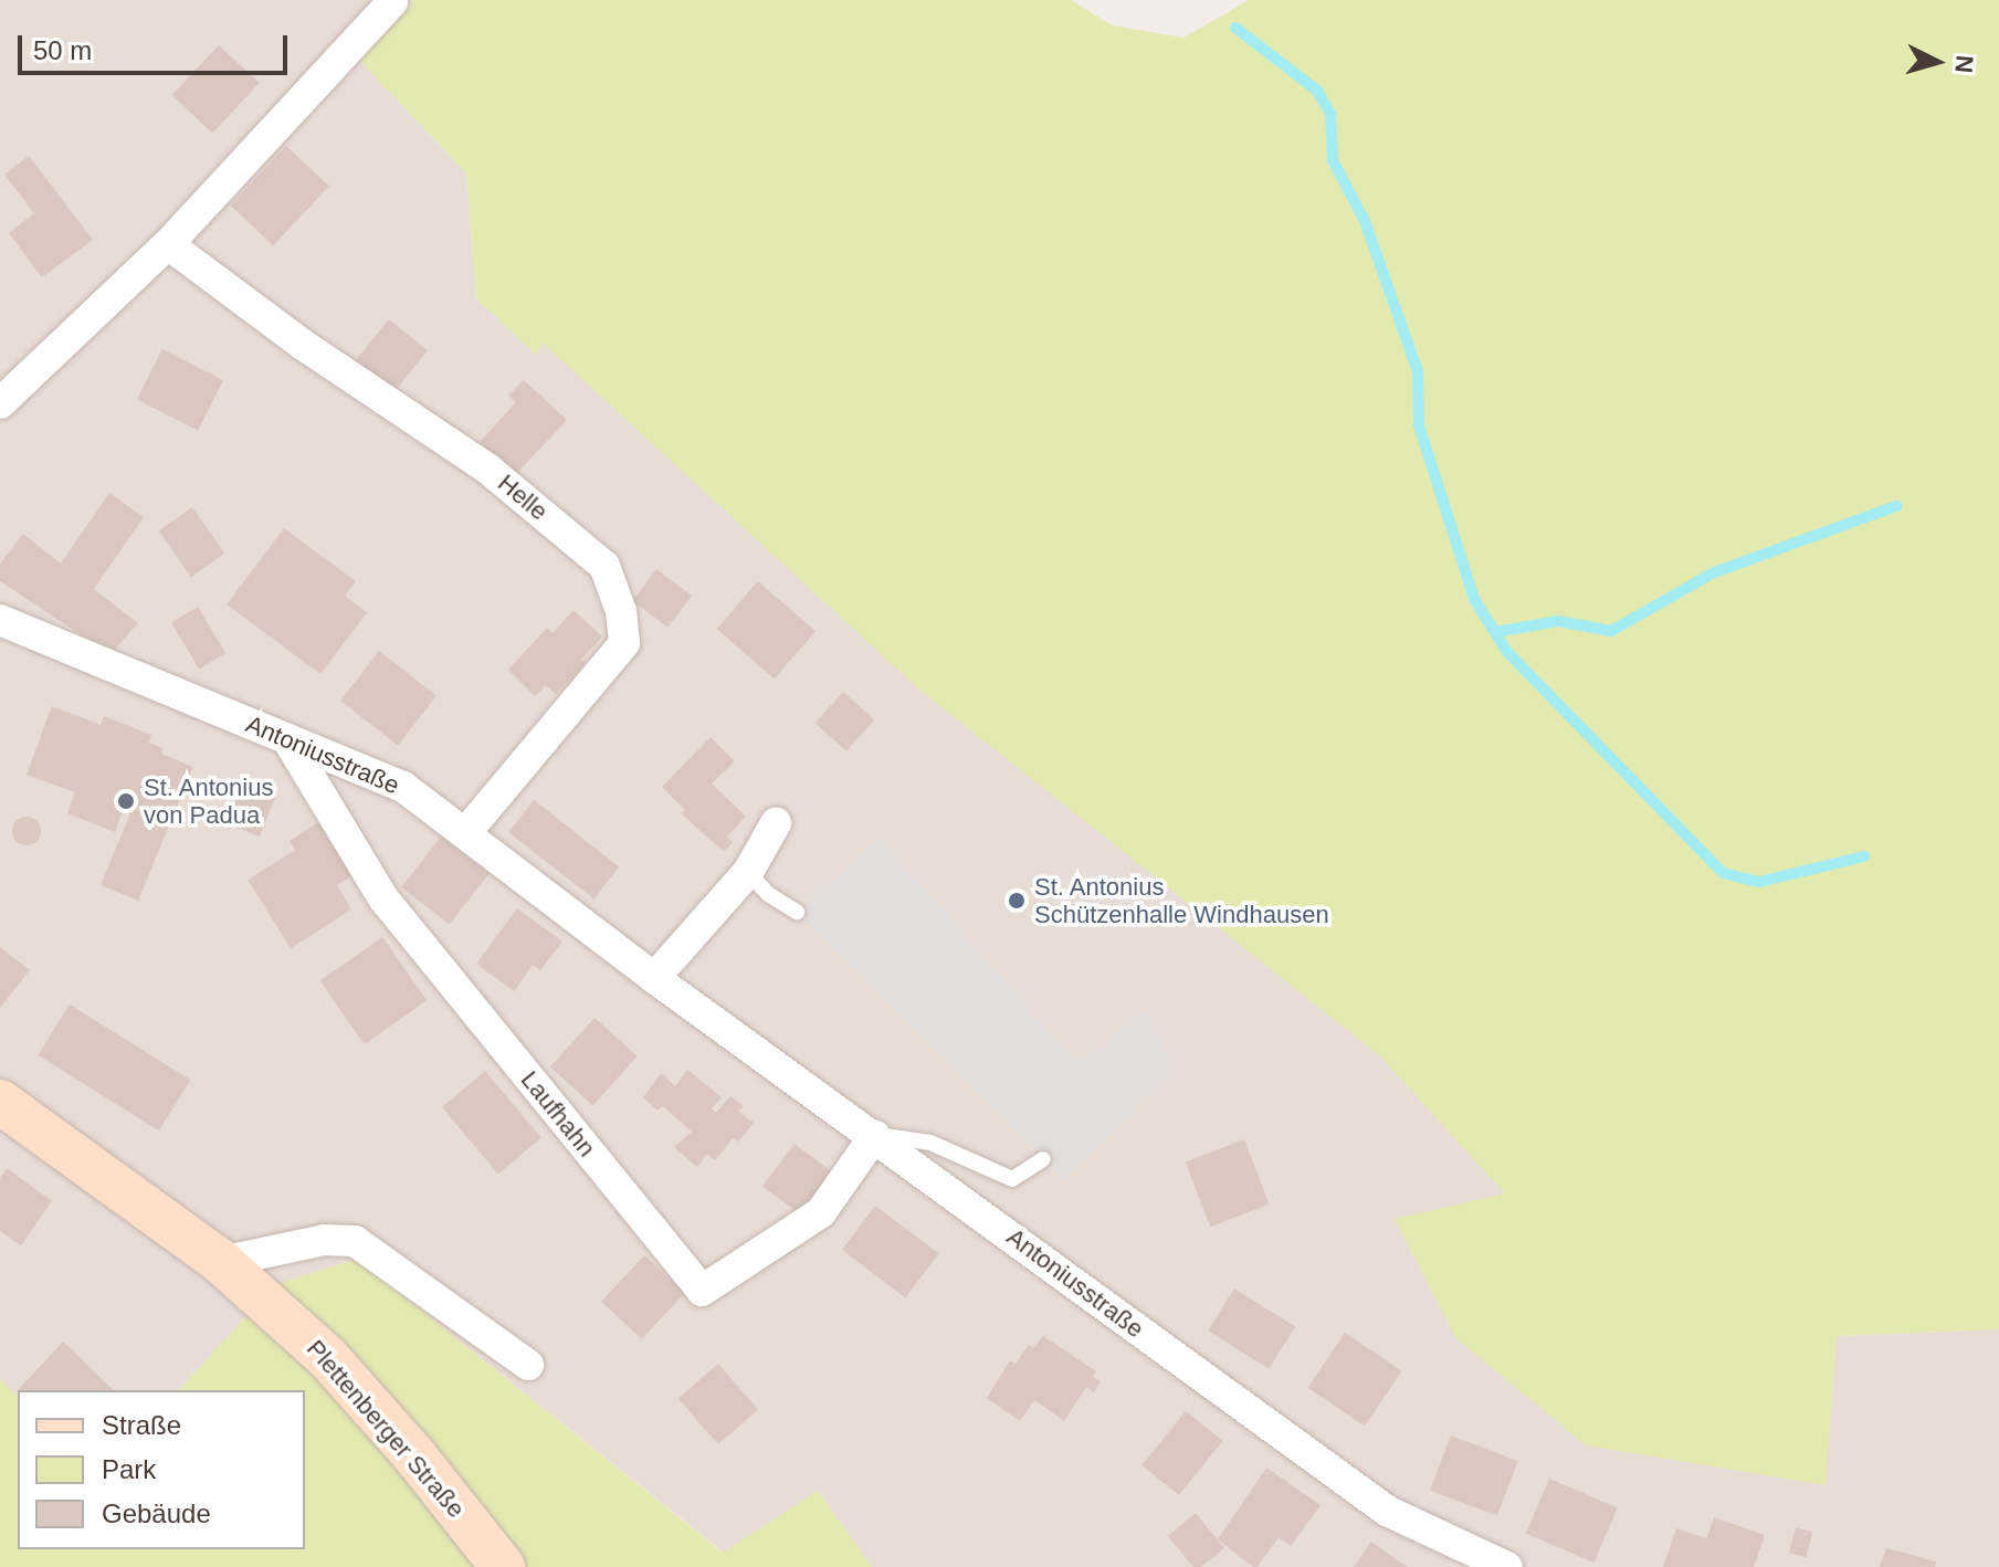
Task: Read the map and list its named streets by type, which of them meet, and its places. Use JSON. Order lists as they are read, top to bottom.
{
  "streets": {
    "main road": ["Plettenberger Straße"],
    "street": ["Helle", "Antoniusstraße", "Laufhahn"]
  },
  "crossings": [
    ["Helle", "Antoniusstraße"],
    ["Antoniusstraße", "Laufhahn"]
  ],
  "places": ["St. Antonius von Padua", "St. Antonius Schützenhalle Windhausen"],
  "legend": ["Straße", "Park", "Gebäude"],
  "scale_bar": "50 m",
  "north": "right"
}
